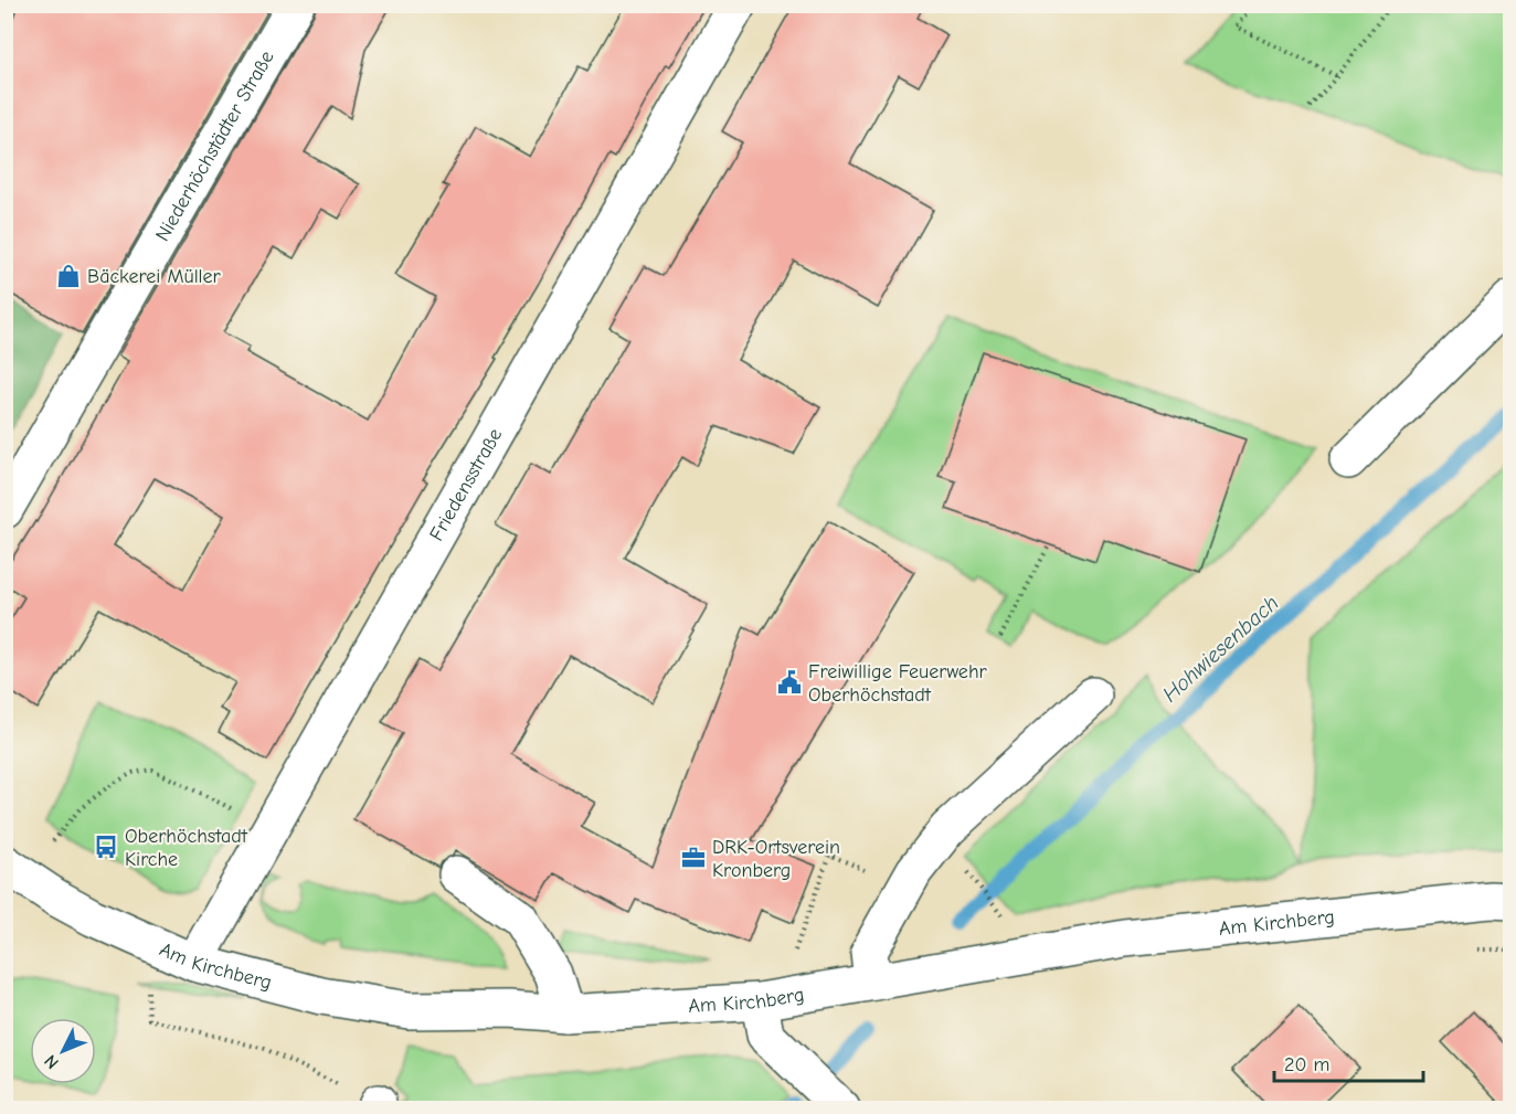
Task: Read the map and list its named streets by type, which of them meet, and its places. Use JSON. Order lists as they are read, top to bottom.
{
  "streets": {
    "street": ["Niederhöchstädter Straße", "Friedensstraße", "Am Kirchberg"]
  },
  "crossings": [
    ["Friedensstraße", "Am Kirchberg"]
  ],
  "water": ["Hohwiesenbach"],
  "places": {
    "shop": ["Bäckerei Müller"],
    "public building": ["Freiwillige Feuerwehr Oberhöchstadt"],
    "bus stop": ["Oberhöchstadt Kirche"],
    "office": ["DRK-Ortsverein Kronberg"]
  },
  "scale_bar": "20 m",
  "north": "bottom left"
}
